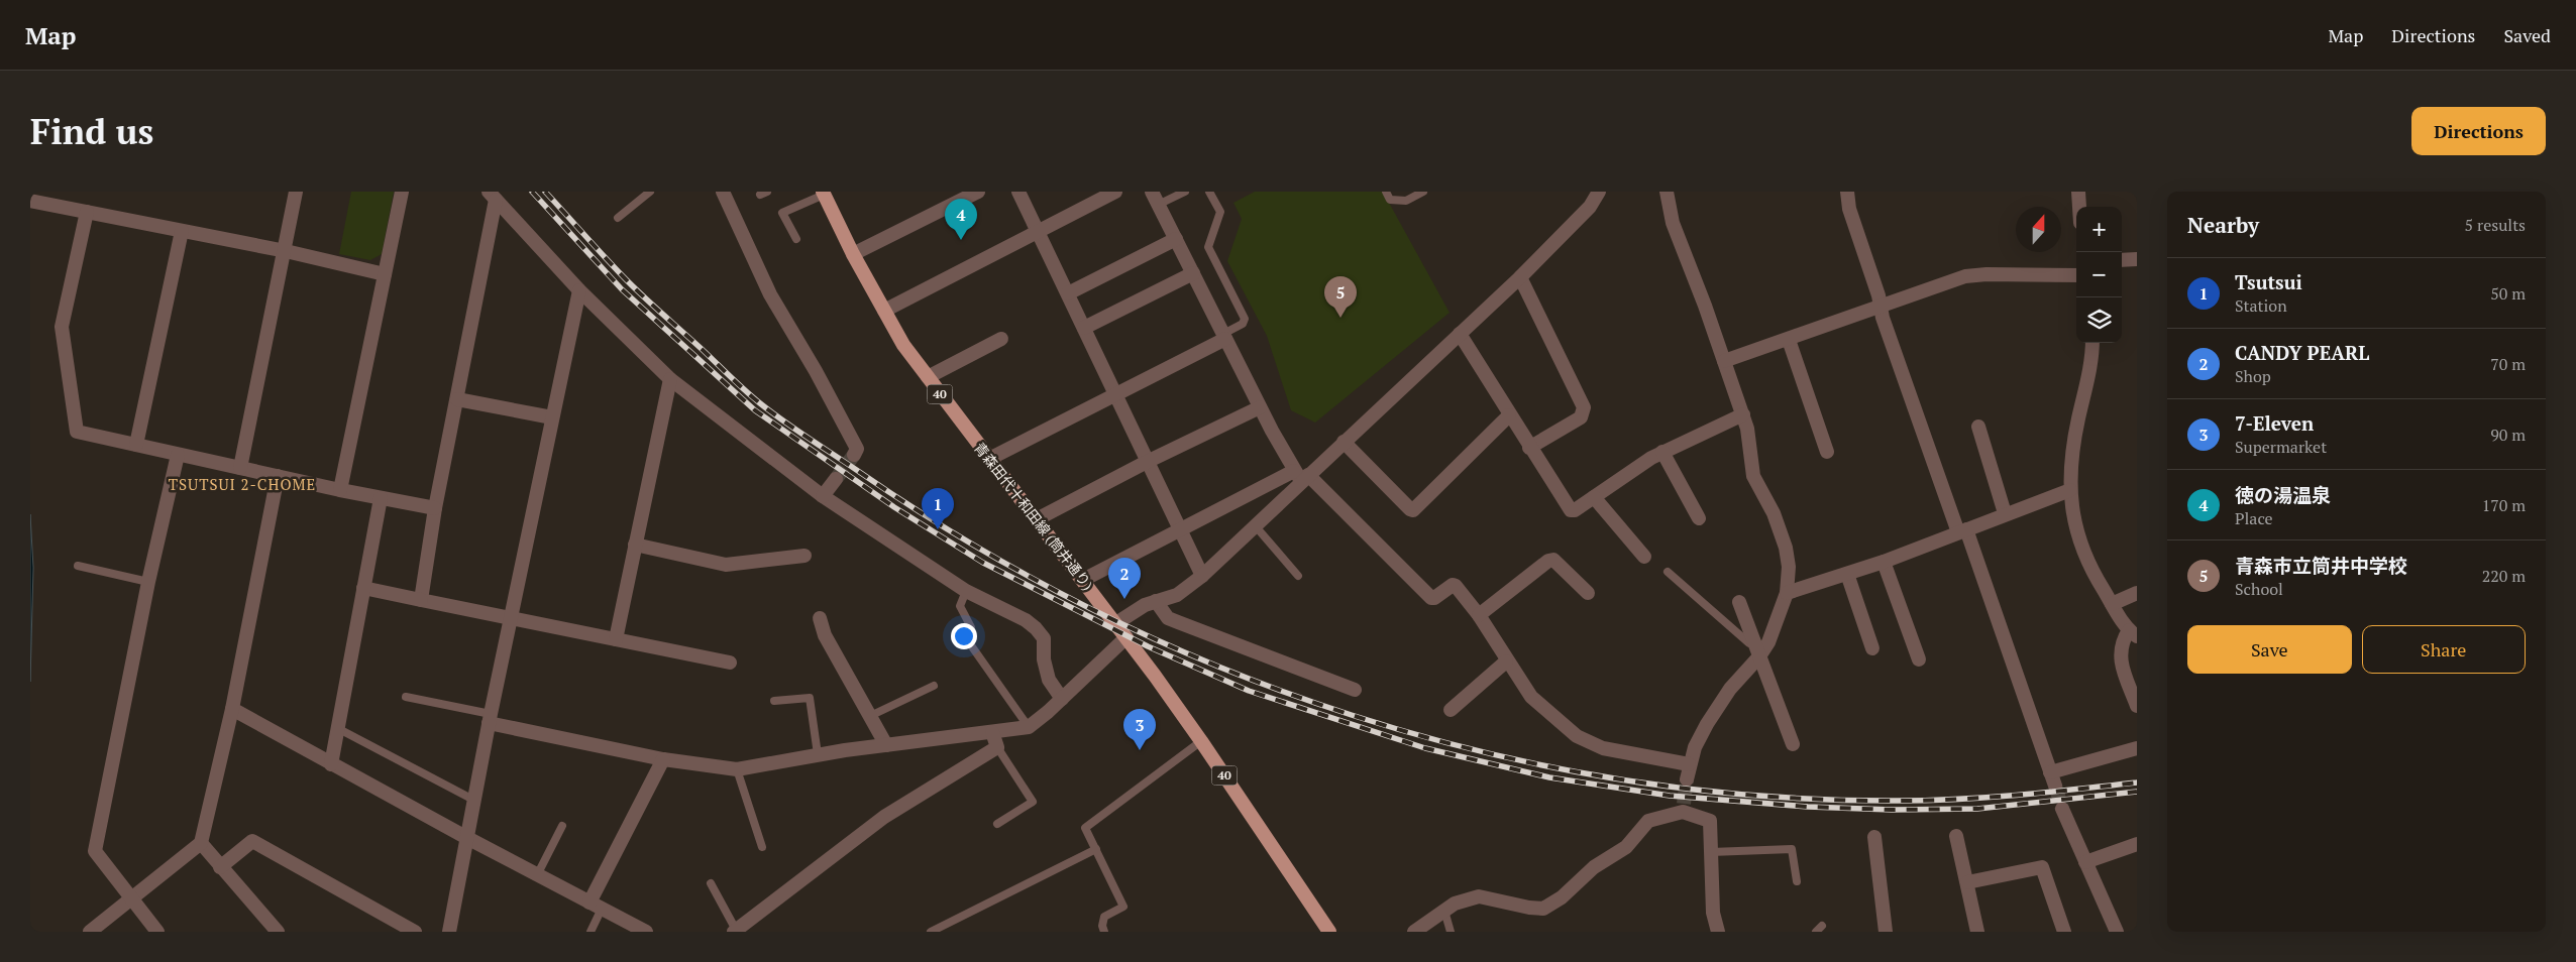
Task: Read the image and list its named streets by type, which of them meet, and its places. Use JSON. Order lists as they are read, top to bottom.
{
  "streets": {
    "main road": ["40", "青森田代十和田線 (筒井通り)"]
  },
  "districts": ["TSUTSUI 2-CHOME"],
  "north": "top",
  "page": {
    "header": "Map",
    "nav": ["Map", "Directions", "Saved"],
    "buttons": [
      "Directions",
      ["Save", "Share"]
    ],
    "title": "Find us",
    "heading": ["Nearby", "5 results"],
    "pins": [
      "4",
      "5",
      "1",
      "2",
      "3"
    ],
    "map_buttons": ["+", "−"],
    "list": [
      {
        "mark": "1",
        "name": "Tsutsui",
        "note": "Station",
        "value": "50 m"
      },
      {
        "mark": "2",
        "name": "CANDY PEARL",
        "note": "Shop",
        "value": "70 m"
      },
      {
        "mark": "3",
        "name": "7-Eleven",
        "note": "Supermarket",
        "value": "90 m"
      },
      {
        "mark": "4",
        "name": "徳の湯温泉",
        "note": "Place",
        "value": "170 m"
      },
      {
        "mark": "5",
        "name": "青森市立筒井中学校",
        "note": "School",
        "value": "220 m"
      }
    ]
  }
}
